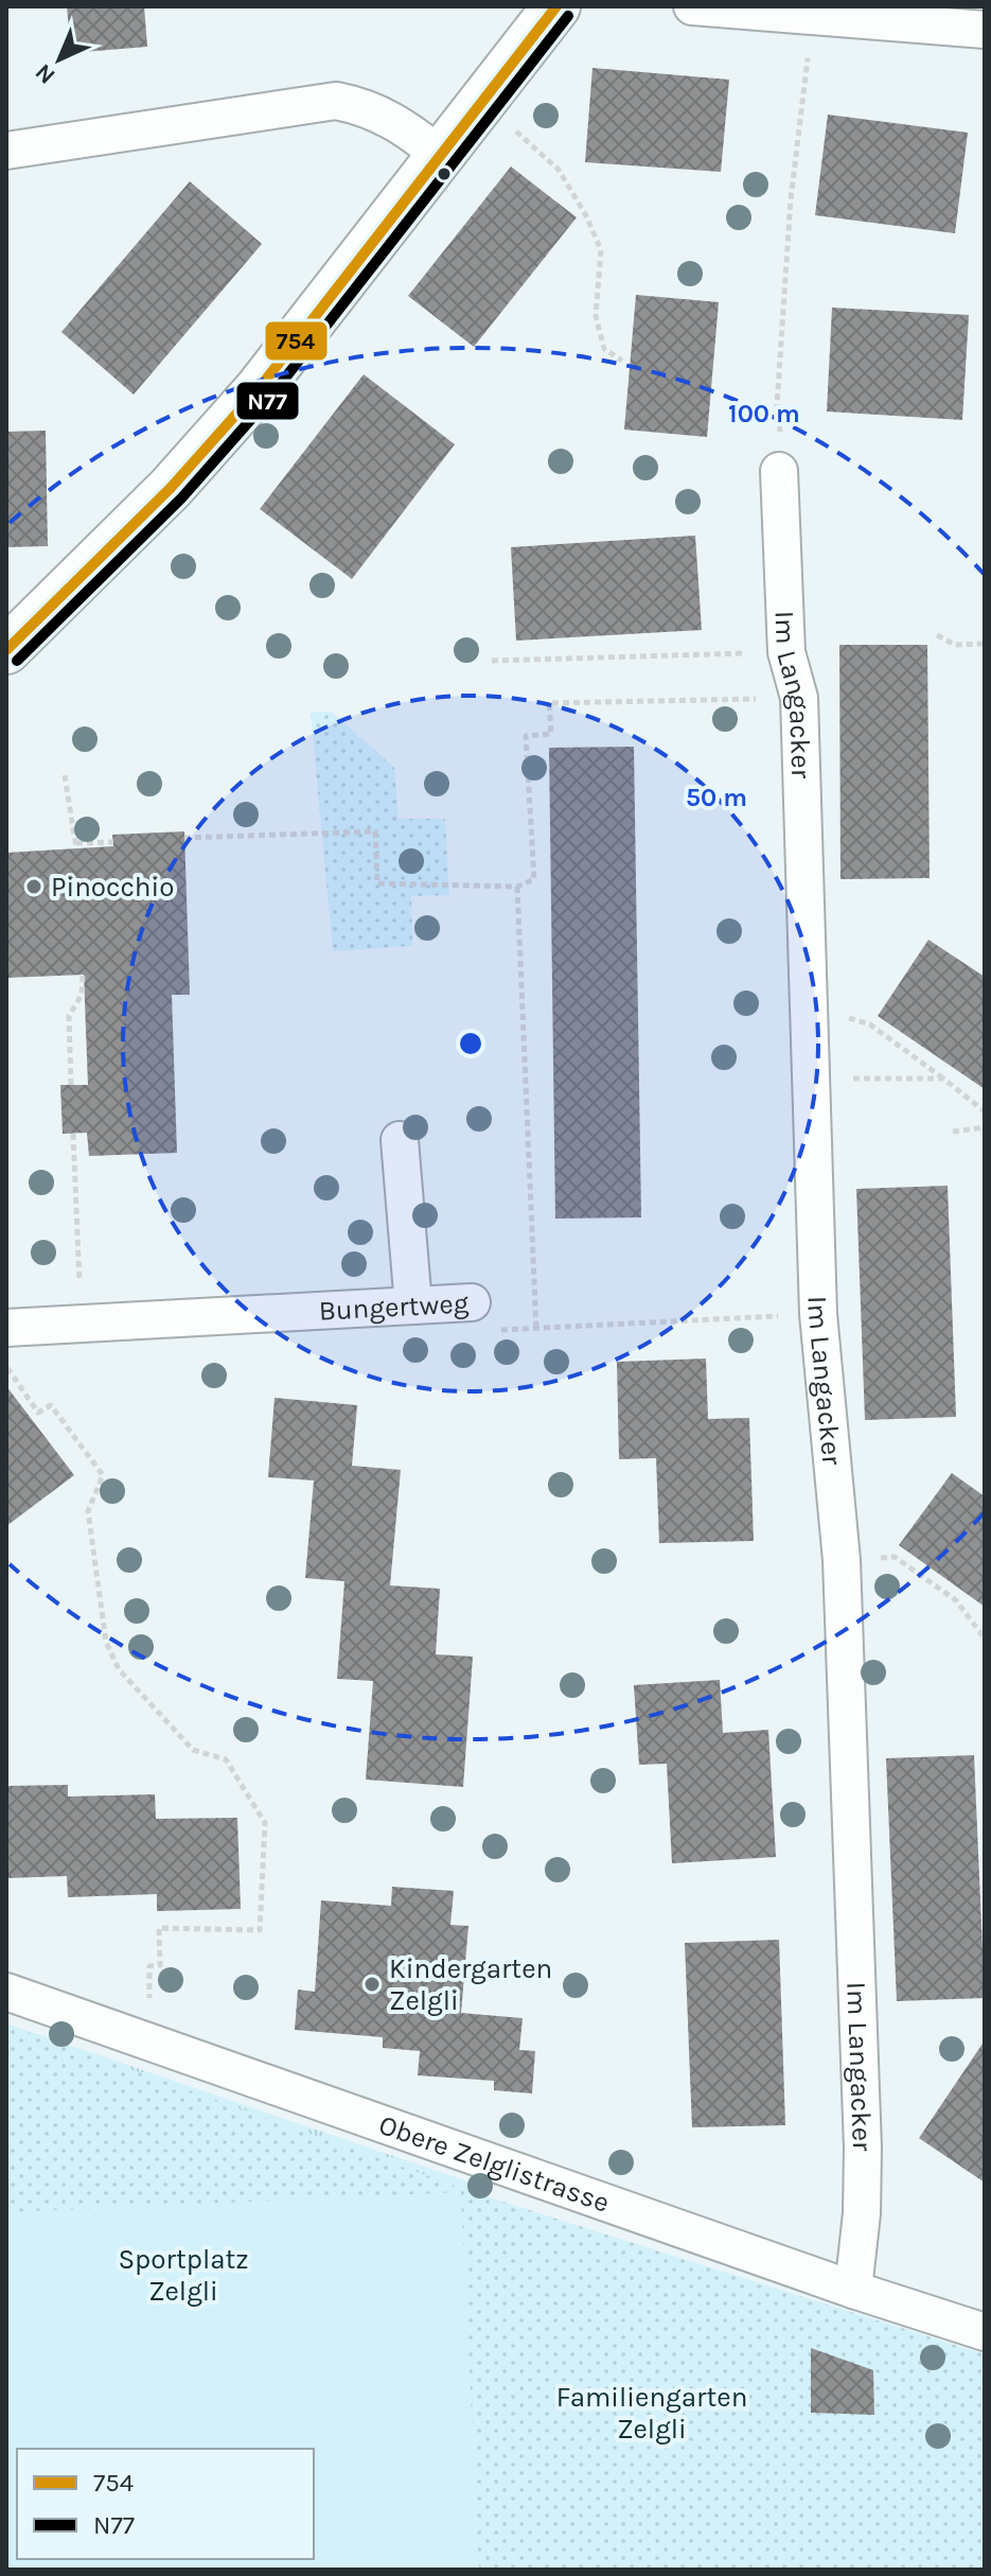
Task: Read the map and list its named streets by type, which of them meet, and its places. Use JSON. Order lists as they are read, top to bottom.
{
  "streets": {
    "street": ["Im Langacker", "Bungertweg", "Obere Zelglistrasse"]
  },
  "crossings": [
    ["Im Langacker", "Bungertweg"],
    ["Im Langacker", "Obere Zelglistrasse"]
  ],
  "parks": ["Sportplatz Zelgli", "Familiengarten Zelgli"],
  "places": ["Pinocchio", "Kindergarten Zelgli"],
  "lines": ["transit line 754", "transit line N77"],
  "legend": ["754", "N77"],
  "north": "bottom left",
  "rings": ["100 m", "50 m"]
}
